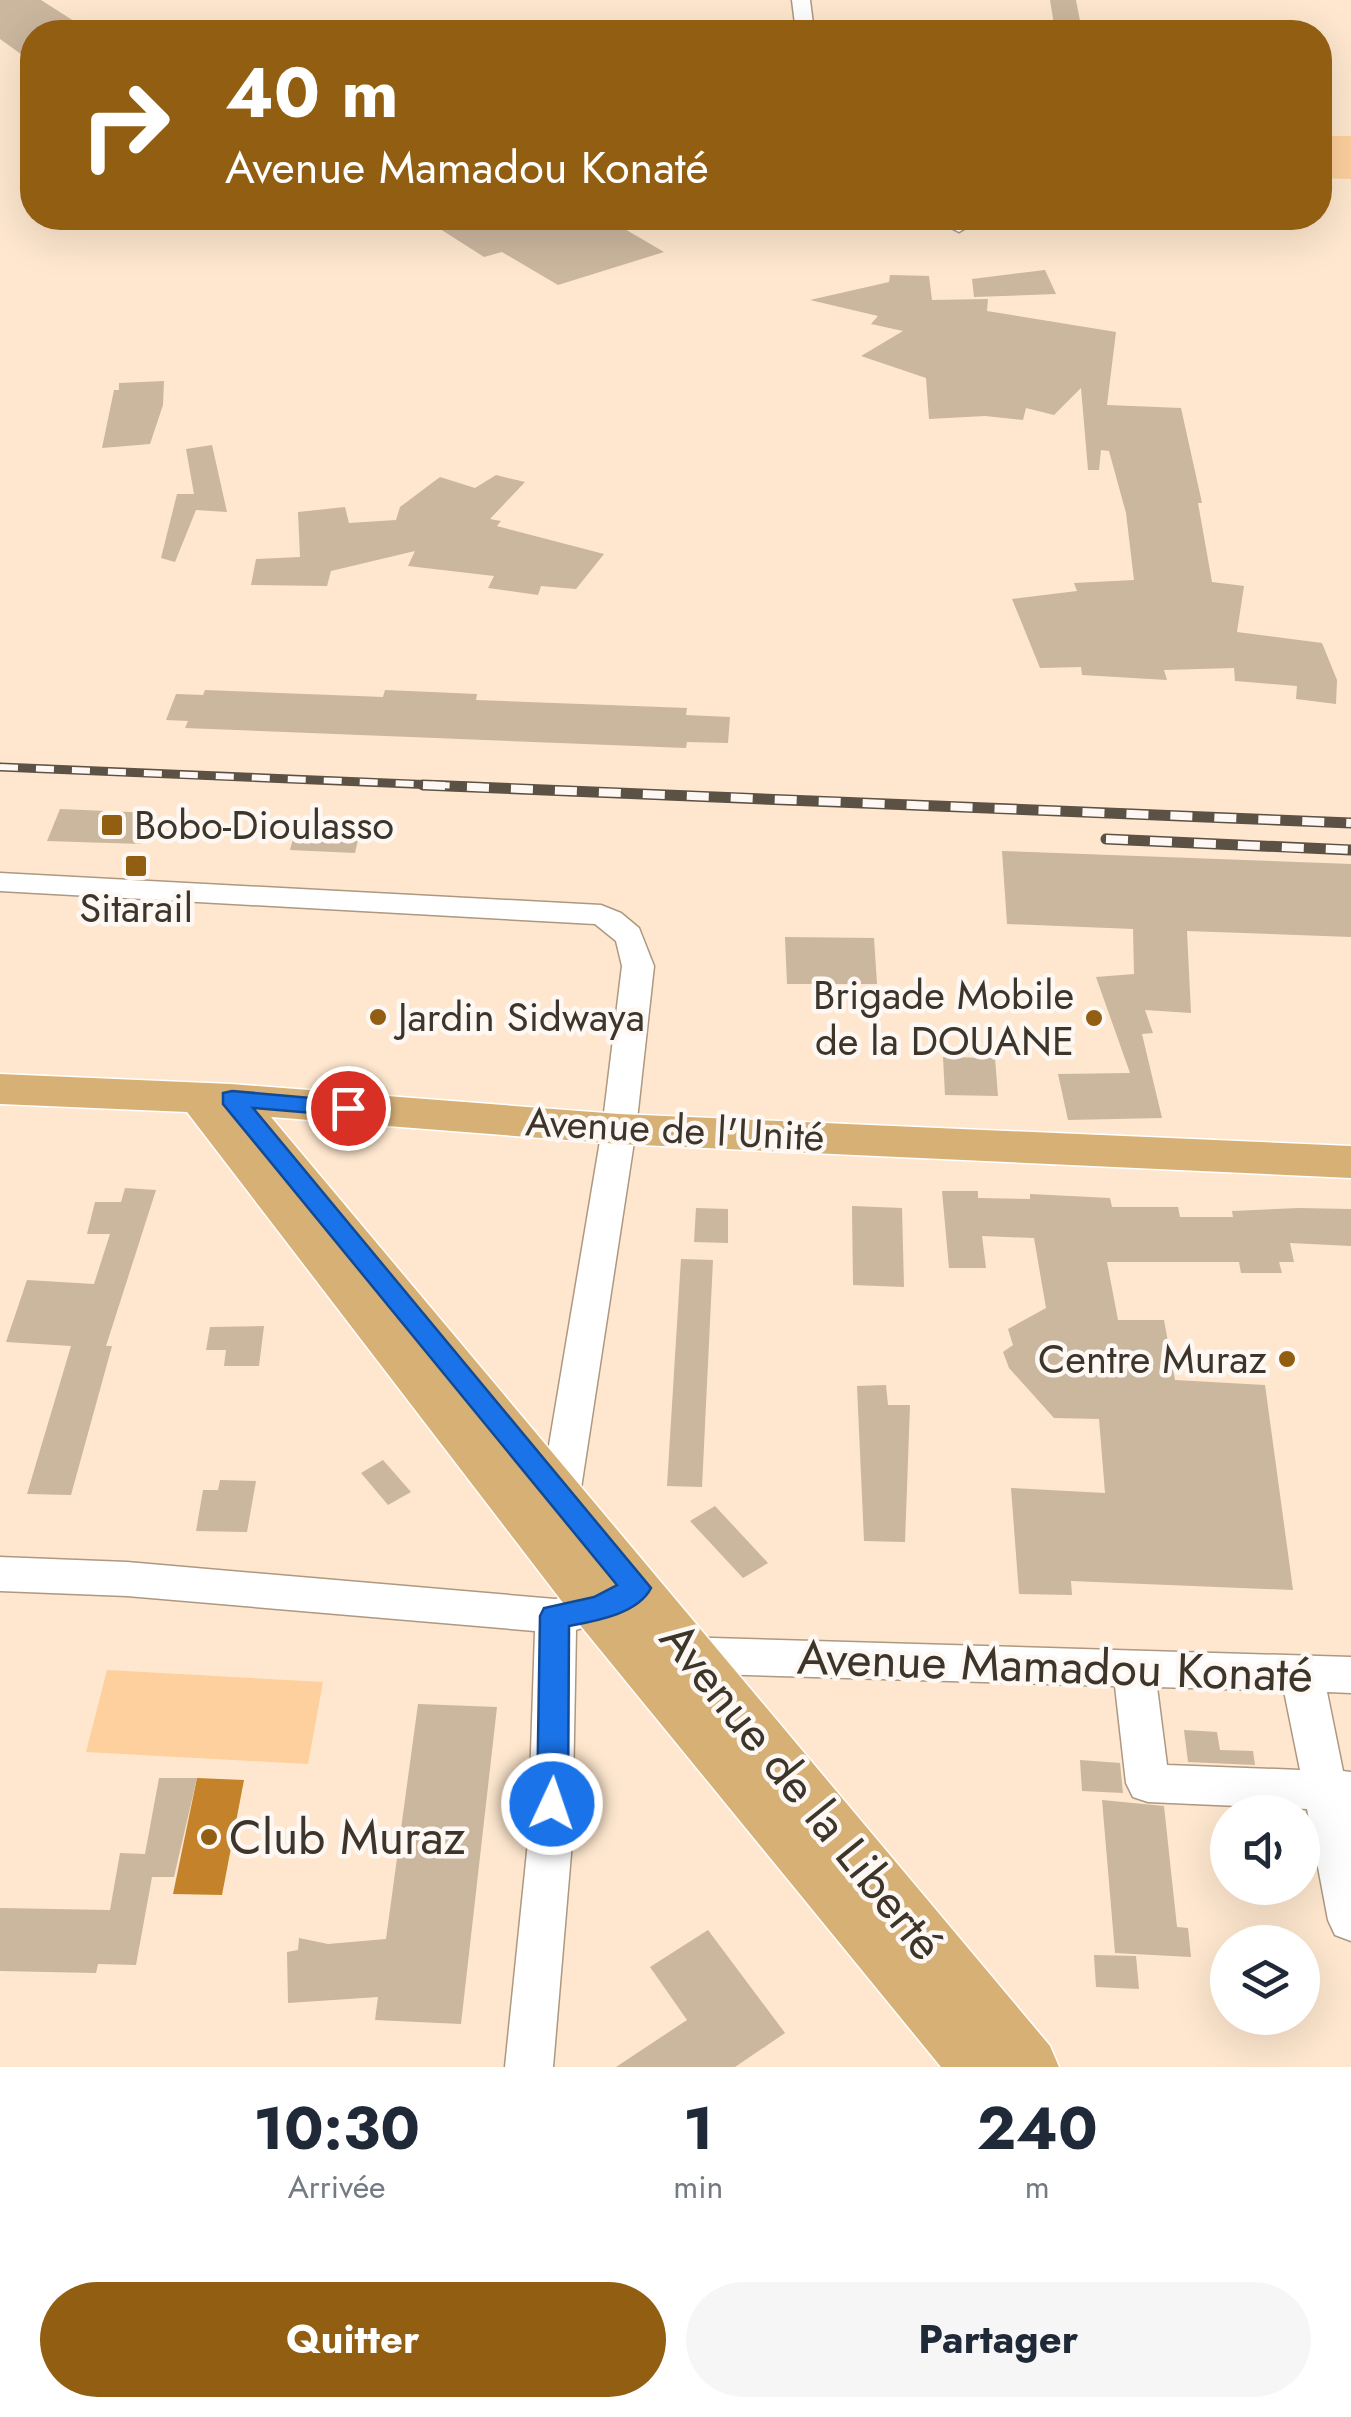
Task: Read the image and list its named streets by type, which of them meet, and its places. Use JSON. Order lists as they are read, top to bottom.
{
  "streets": {
    "main road": ["Avenue de l'Unité", "Avenue de la Liberté"],
    "street": ["Avenue Mamadou Konaté"]
  },
  "crossings": [
    ["Avenue de l'Unité", "Avenue de la Liberté"],
    ["Avenue Mamadou Konaté", "Avenue de la Liberté"]
  ],
  "places": {
    "transit": ["Bobo-Dioulasso", "Sitarail"],
    "other": [
      "Jardin Sidwaya",
      "Brigade Mobile de la DOUANE",
      "Centre Muraz",
      "Club Muraz"
    ]
  },
  "page": {
    "turn": ["40 m", "Avenue Mamadou Konaté"],
    "eta": [
      "10:30",
      "Arrivée",
      "1",
      "min",
      "240",
      "m"
    ],
    "buttons": ["Quitter", "Partager"]
  }
}
